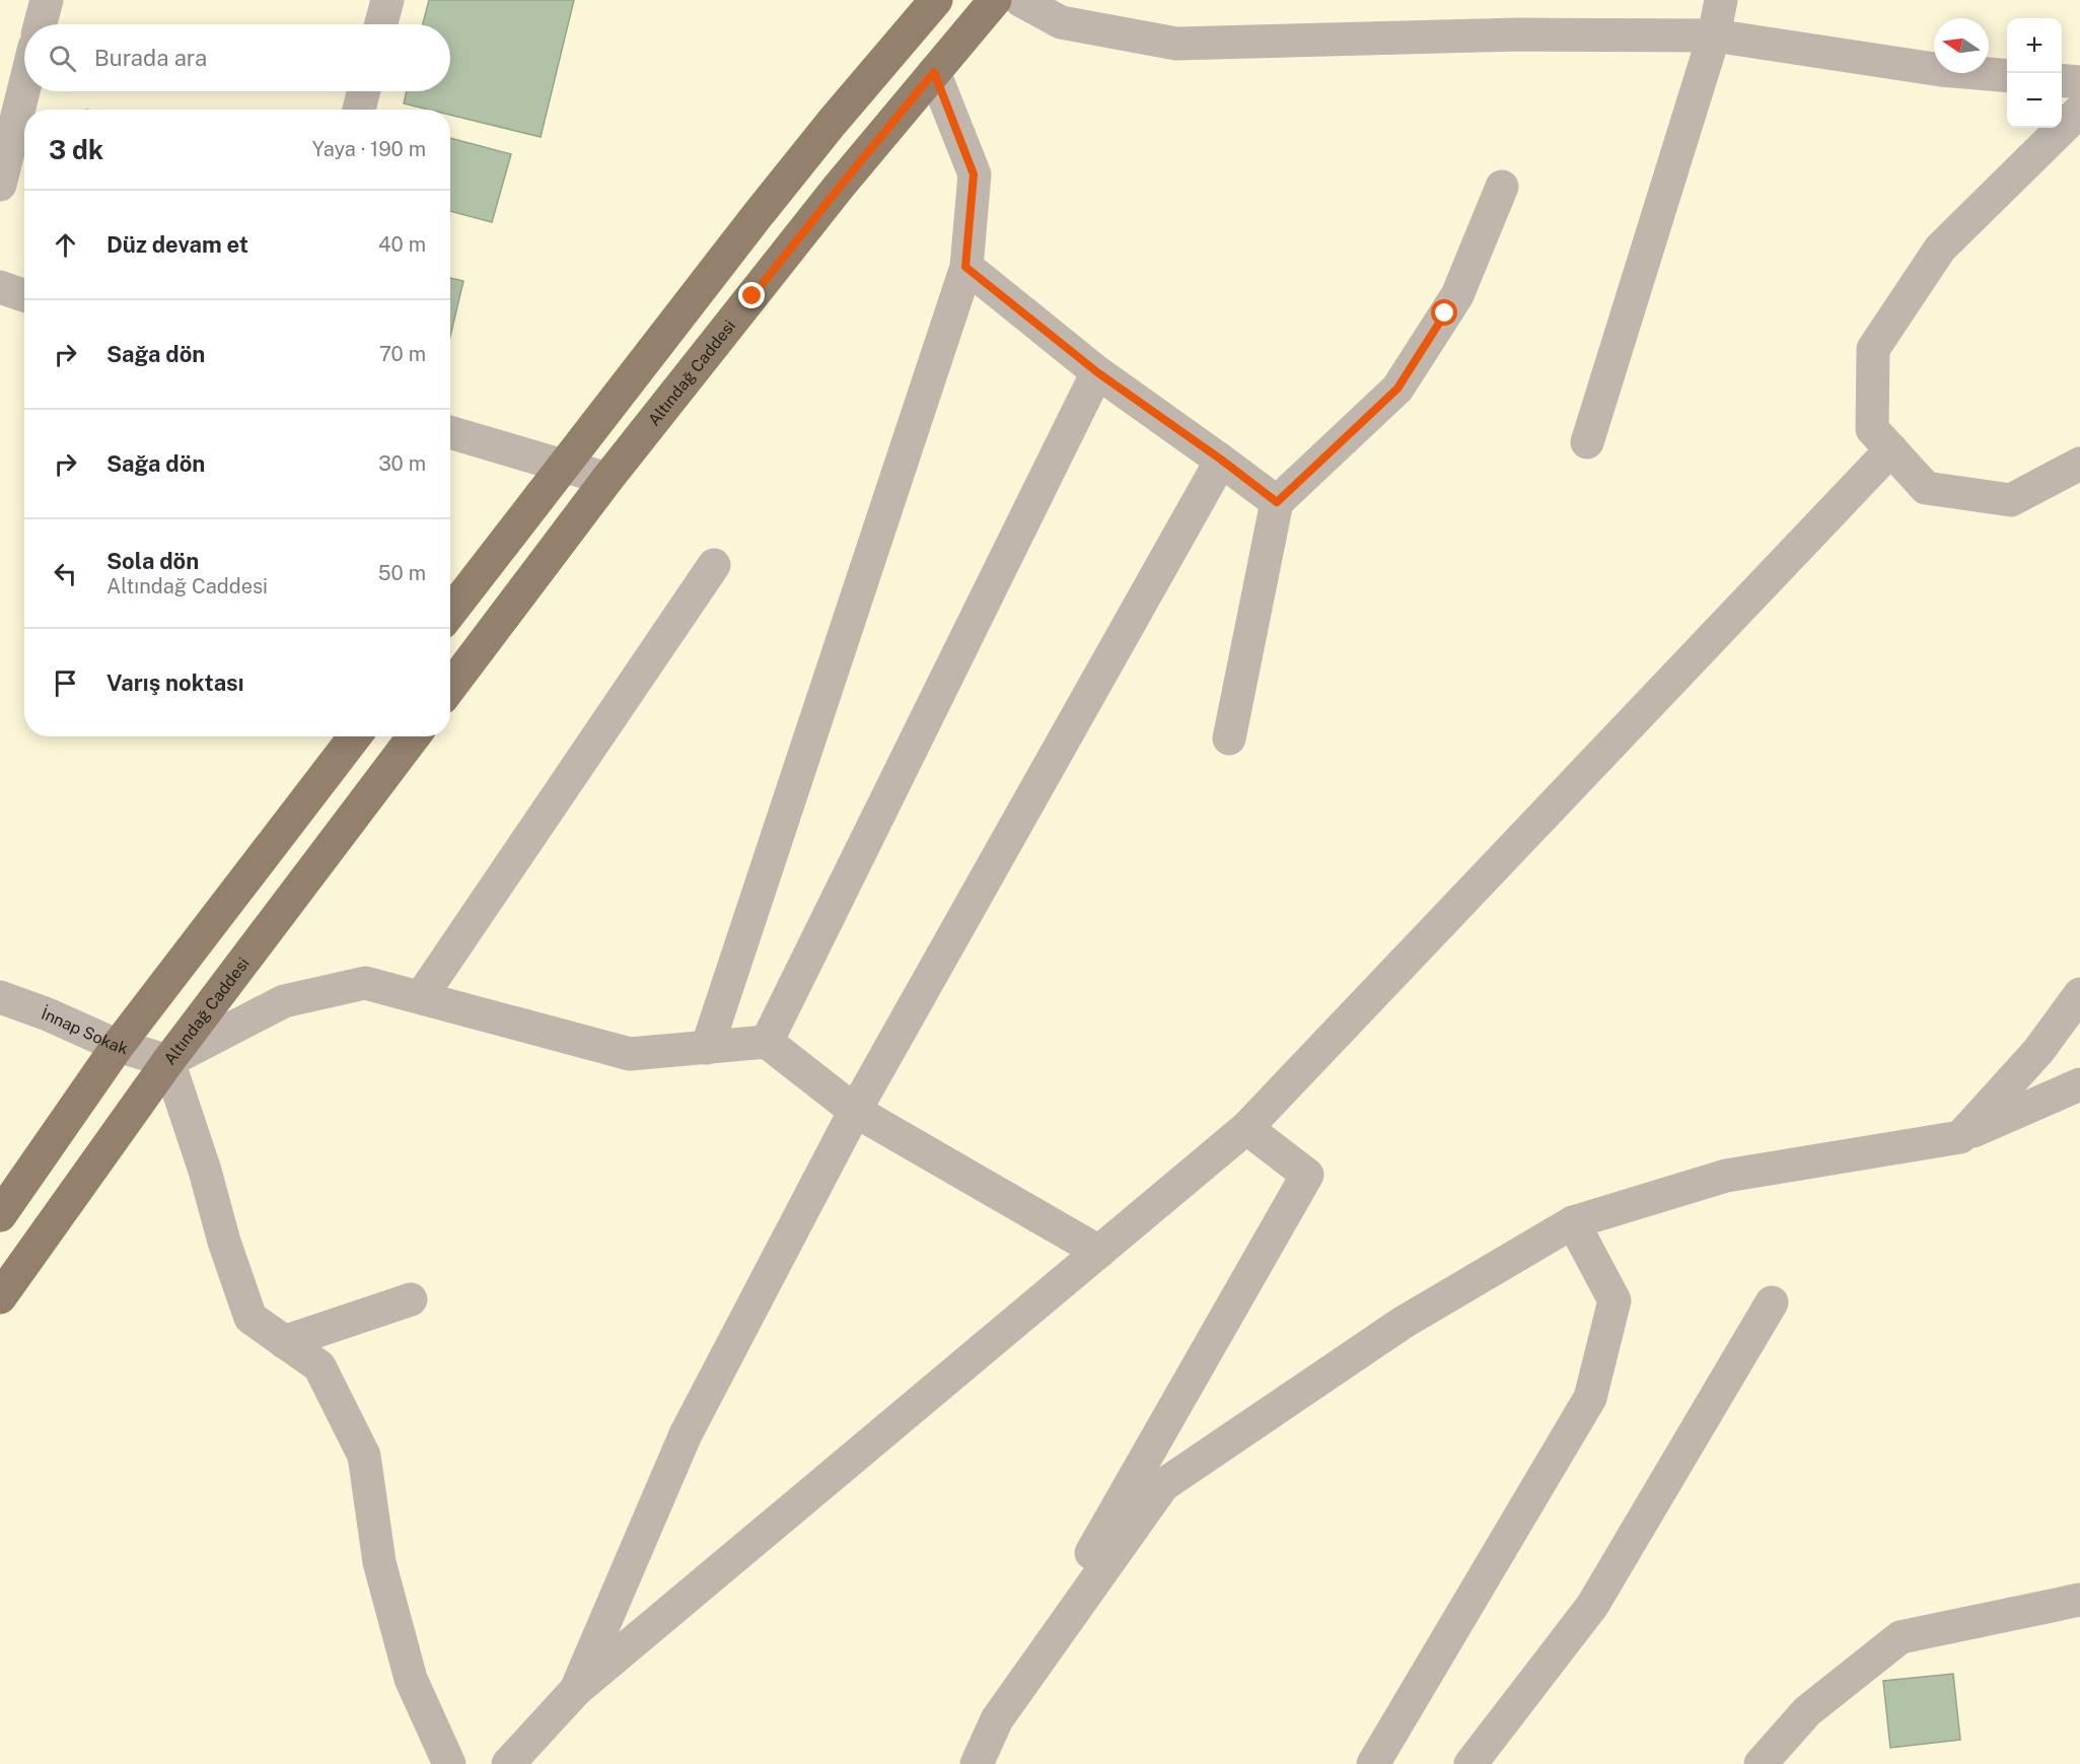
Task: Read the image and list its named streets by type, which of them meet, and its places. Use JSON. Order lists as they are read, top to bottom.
{
  "streets": {
    "main road": ["Altındağ Caddesi"],
    "street": ["İnnap Sokak"]
  },
  "crossings": [
    ["Altındağ Caddesi", "İnnap Sokak"]
  ],
  "north": "left",
  "page": {
    "map_buttons": ["+", "−"],
    "search": "Burada ara",
    "heading": ["3 dk", "Yaya · 190 m"],
    "list": [
      ["Düz devam et", "40 m"],
      ["Sağa dön", "70 m"],
      ["Sağa dön", "30 m"],
      ["Sola dön", "Altındağ Caddesi", "50 m"],
      "Varış noktası"
    ]
  }
}
